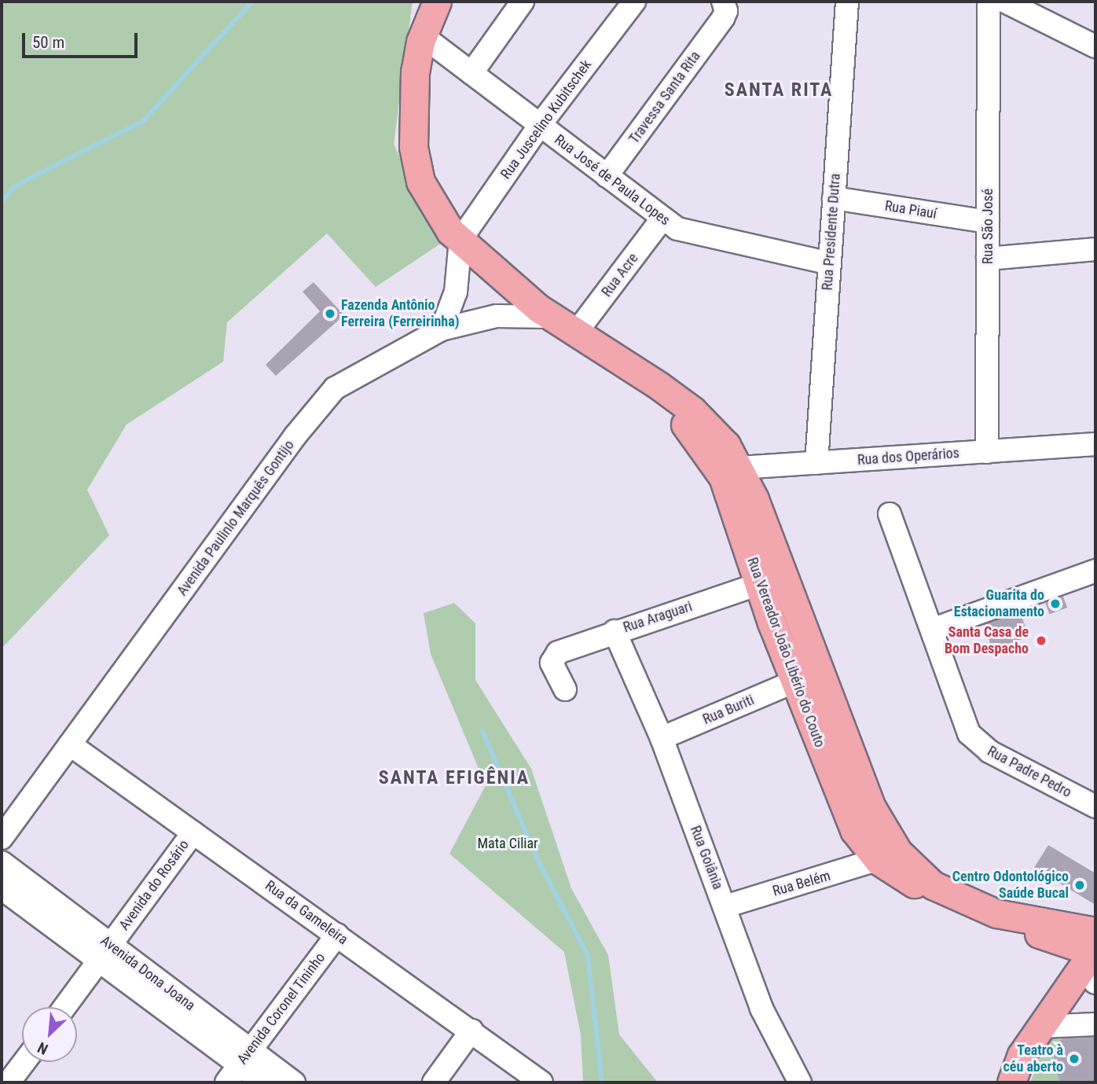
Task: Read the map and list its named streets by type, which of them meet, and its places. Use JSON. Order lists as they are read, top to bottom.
{
  "streets": {
    "main road": ["Rua Vereador João Libério do Couto"],
    "street": [
      "Travessa Santa Rita",
      "Rua Juscelino Kubitschek",
      "Rua José de Paula Lopes",
      "Rua Piauí",
      "Rua São José",
      "Rua Presidente Dutra",
      "Rua Acre",
      "Rua dos Operários",
      "Avenida Paulinlo Marquês Gontijo",
      "Rua Araguari",
      "Rua Buriti",
      "Rua Padre Pedro",
      "Rua Goiânia",
      "Rua Belém",
      "Avenida do Rosário",
      "Rua da Gameleira",
      "Avenida Dona Joana",
      "Avenida Coronel Tininho"
    ]
  },
  "crossings": [
    ["Travessa Santa Rita", "Rua José de Paula Lopes"],
    ["Rua Juscelino Kubitschek", "Rua José de Paula Lopes"],
    ["Rua Juscelino Kubitschek", "Rua Vereador João Libério do Couto"],
    ["Rua José de Paula Lopes", "Rua Presidente Dutra"],
    ["Rua José de Paula Lopes", "Rua Acre"],
    ["Rua José de Paula Lopes", "Rua Vereador João Libério do Couto"],
    ["Rua Piauí", "Rua São José"],
    ["Rua Piauí", "Rua Presidente Dutra"],
    ["Rua São José", "Rua dos Operários"],
    ["Rua Presidente Dutra", "Rua dos Operários"],
    ["Rua Acre", "Rua Vereador João Libério do Couto"],
    ["Rua dos Operários", "Rua Vereador João Libério do Couto"],
    ["Avenida Paulinlo Marquês Gontijo", "Rua Vereador João Libério do Couto"],
    ["Avenida Paulinlo Marquês Gontijo", "Rua da Gameleira"],
    ["Rua Araguari", "Rua Vereador João Libério do Couto"],
    ["Rua Araguari", "Rua Goiânia"],
    ["Rua Vereador João Libério do Couto", "Rua Buriti"],
    ["Rua Vereador João Libério do Couto", "Rua Belém"],
    ["Rua Buriti", "Rua Goiânia"],
    ["Rua Goiânia", "Rua Belém"],
    ["Avenida do Rosário", "Rua da Gameleira"],
    ["Avenida do Rosário", "Avenida Dona Joana"],
    ["Rua da Gameleira", "Avenida Coronel Tininho"],
    ["Avenida Dona Joana", "Avenida Coronel Tininho"]
  ],
  "districts": ["SANTA RITA", "SANTA EFIGÊNIA"],
  "parks": ["Mata Ciliar"],
  "places": [
    "Fazenda Antônio Ferreira (Ferreirinha)",
    "Guarita do Estacionamento",
    "Santa Casa de Bom Despacho",
    "Centro Odontológico Saúde Bucal",
    "Teatro à céu aberto"
  ],
  "scale_bar": "50 m",
  "north": "bottom left"
}
